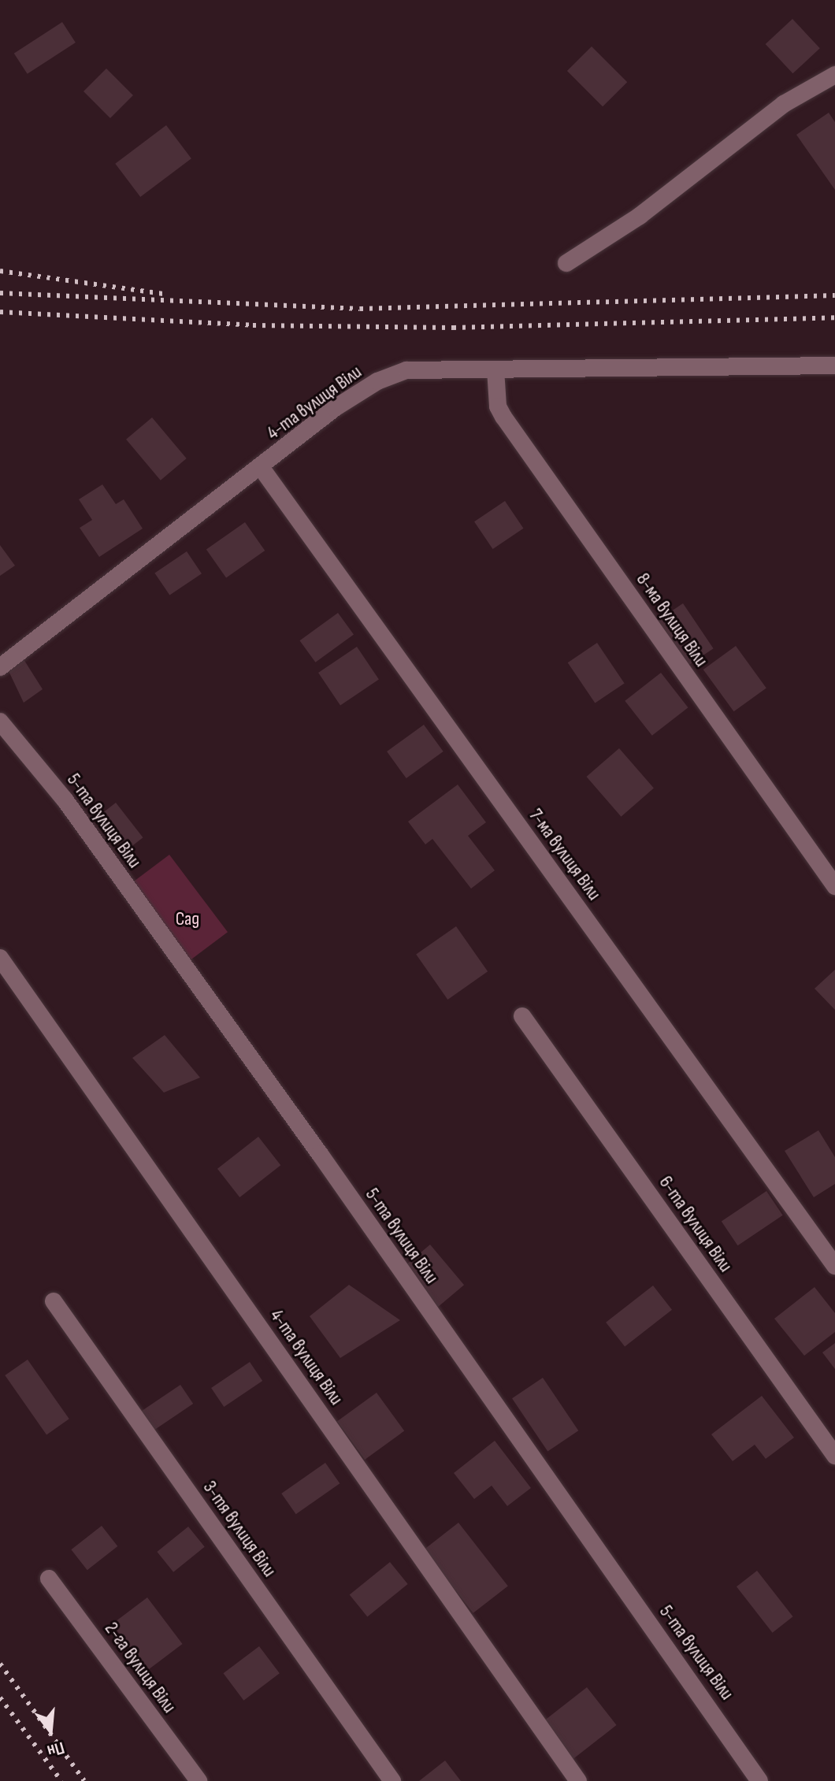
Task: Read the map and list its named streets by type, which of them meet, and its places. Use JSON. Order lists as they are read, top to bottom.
{
  "streets": {
    "street": [
      "4-та вулиця Віли",
      "8-ма вулиця Віли",
      "5-та вулиця Віли",
      "7-ма вулиця Віли",
      "6-та вулиця Віли",
      "3-тя вулиця Віли",
      "2-га вулиця Віли"
    ]
  },
  "crossings": [
    ["4-та вулиця Віли", "8-ма вулиця Віли"],
    ["4-та вулиця Віли", "7-ма вулиця Віли"]
  ],
  "parks": ["Сад"],
  "north": "bottom"
}
